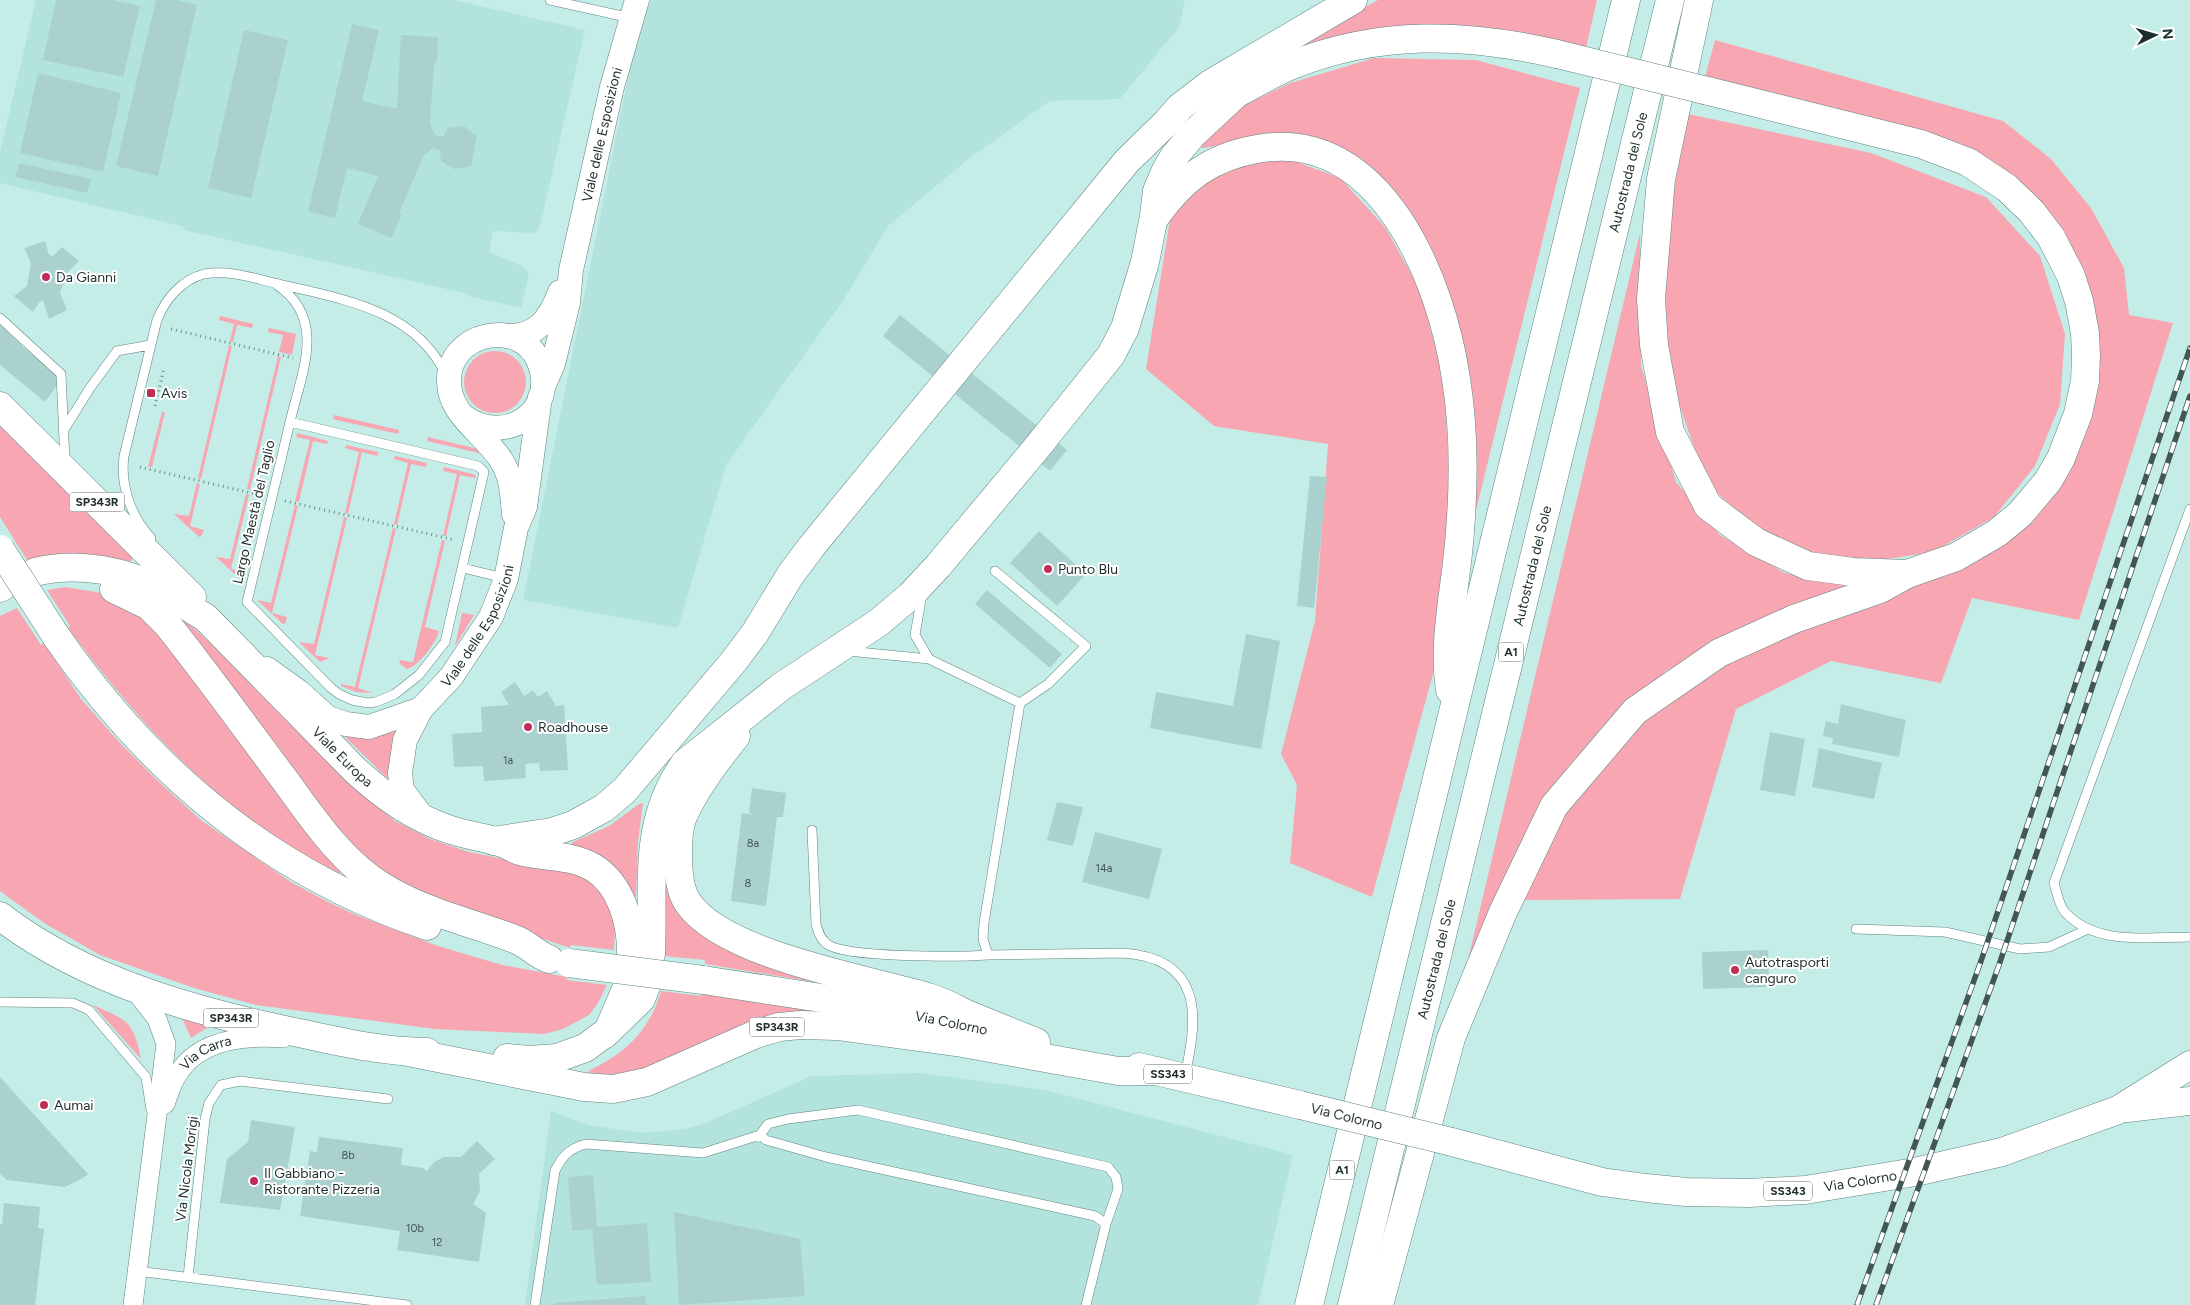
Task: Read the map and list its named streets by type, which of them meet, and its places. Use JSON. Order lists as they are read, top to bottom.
{
  "streets": {
    "main road": [
      "Autostrada del Sole",
      "SP343R",
      "A1",
      "Viale Europa",
      "Via Colorno",
      "SS343"
    ],
    "street": ["Viale delle Esposizioni", "Via Carra"],
    "lane": ["Largo Maestà del Taglio", "Via Nicola Morigi"]
  },
  "crossings": [
    ["Viale delle Esposizioni", "Viale Europa"],
    ["SP343R", "Viale Europa"],
    ["SP343R", "Via Colorno"],
    ["SP343R", "Via Carra"],
    ["Viale Europa", "Via Colorno"]
  ],
  "places": {
    "other": [
      "Da Gianni",
      "Punto Blu",
      "Roadhouse",
      "Autotrasporti canguro",
      "Aumai",
      "Il Gabbiano - Ristorante Pizzeria"
    ],
    "transit": ["Avis"]
  },
  "house_numbers": [
    "1a",
    "8a",
    "14a",
    "8",
    "8b",
    "10b",
    "12"
  ],
  "north": "right"
}
